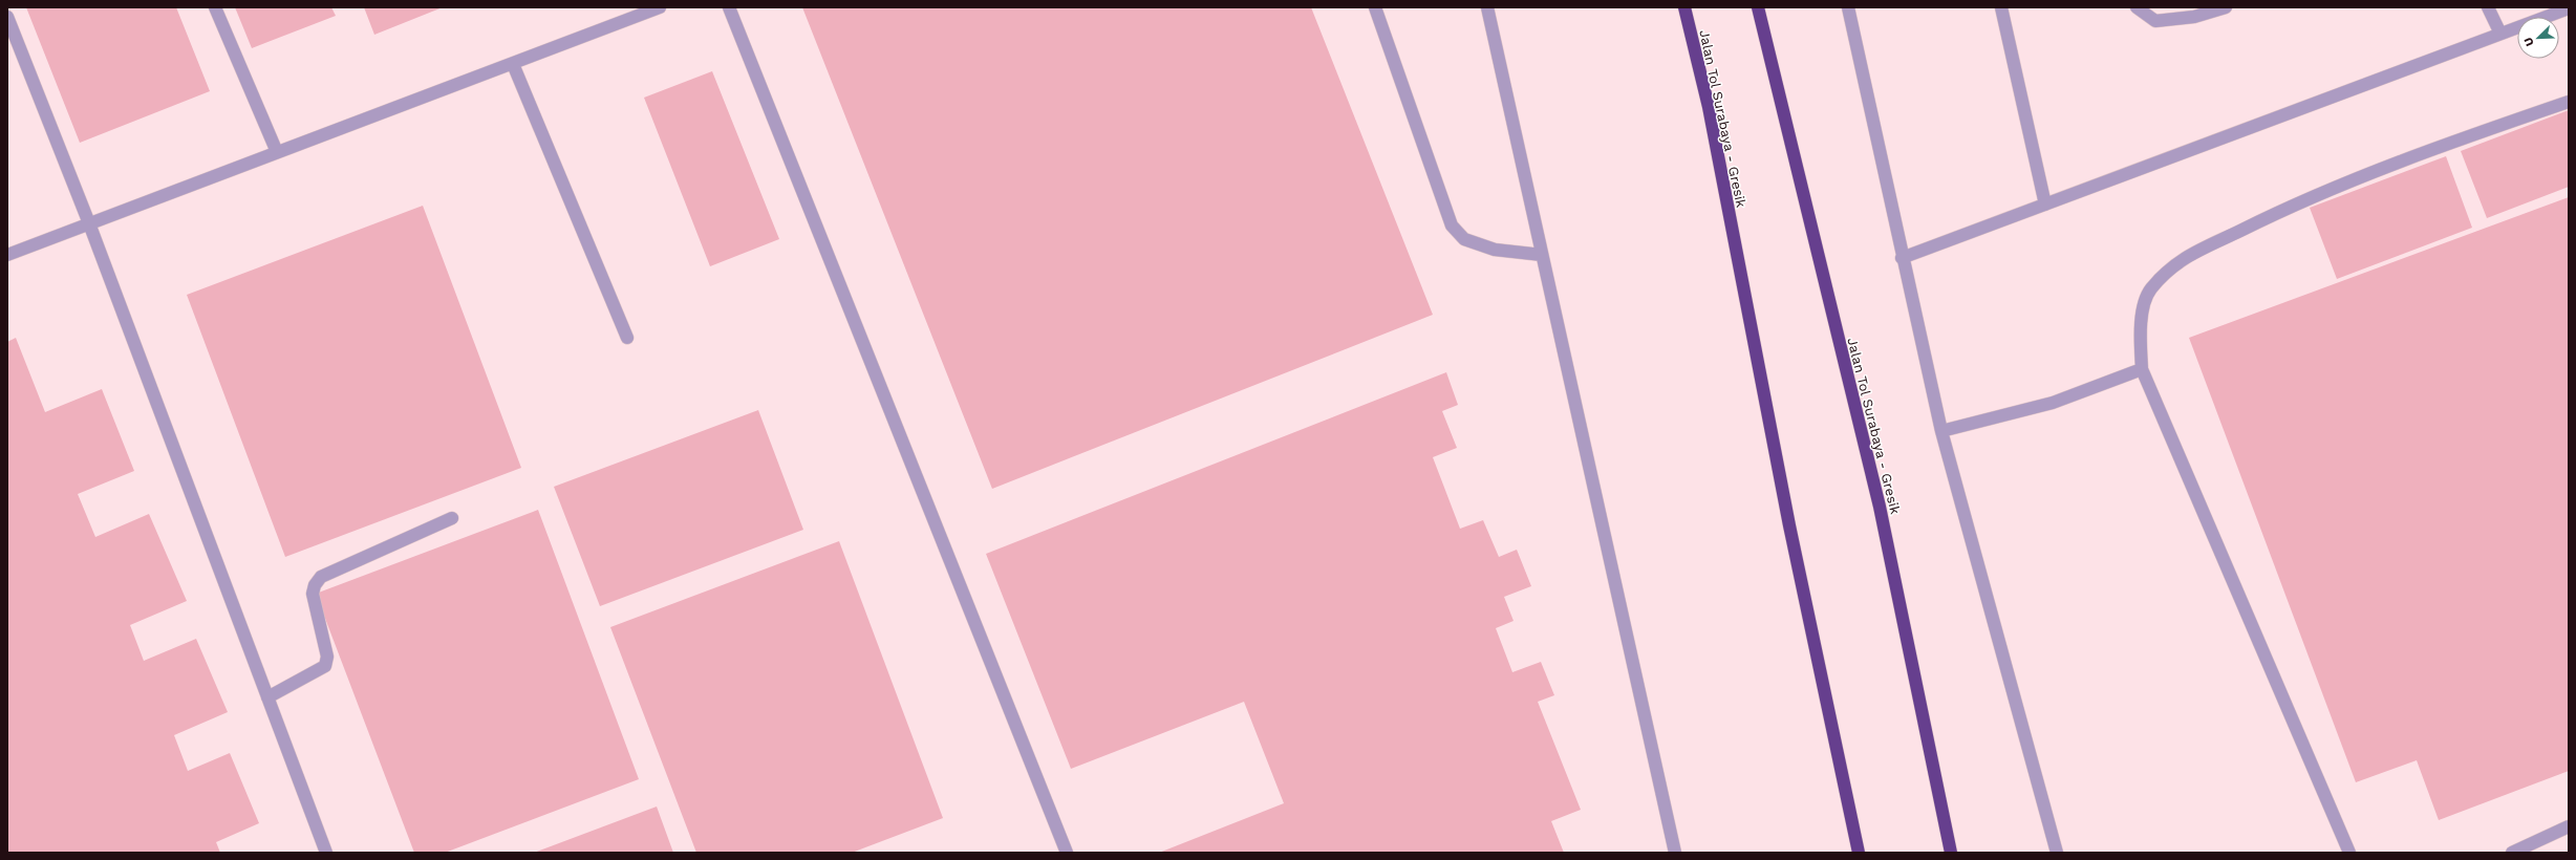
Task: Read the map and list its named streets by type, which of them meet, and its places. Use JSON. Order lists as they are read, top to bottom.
{
  "streets": {
    "highway": ["Jalan Tol Surabaya - Gresik"]
  },
  "north": "bottom left"
}
